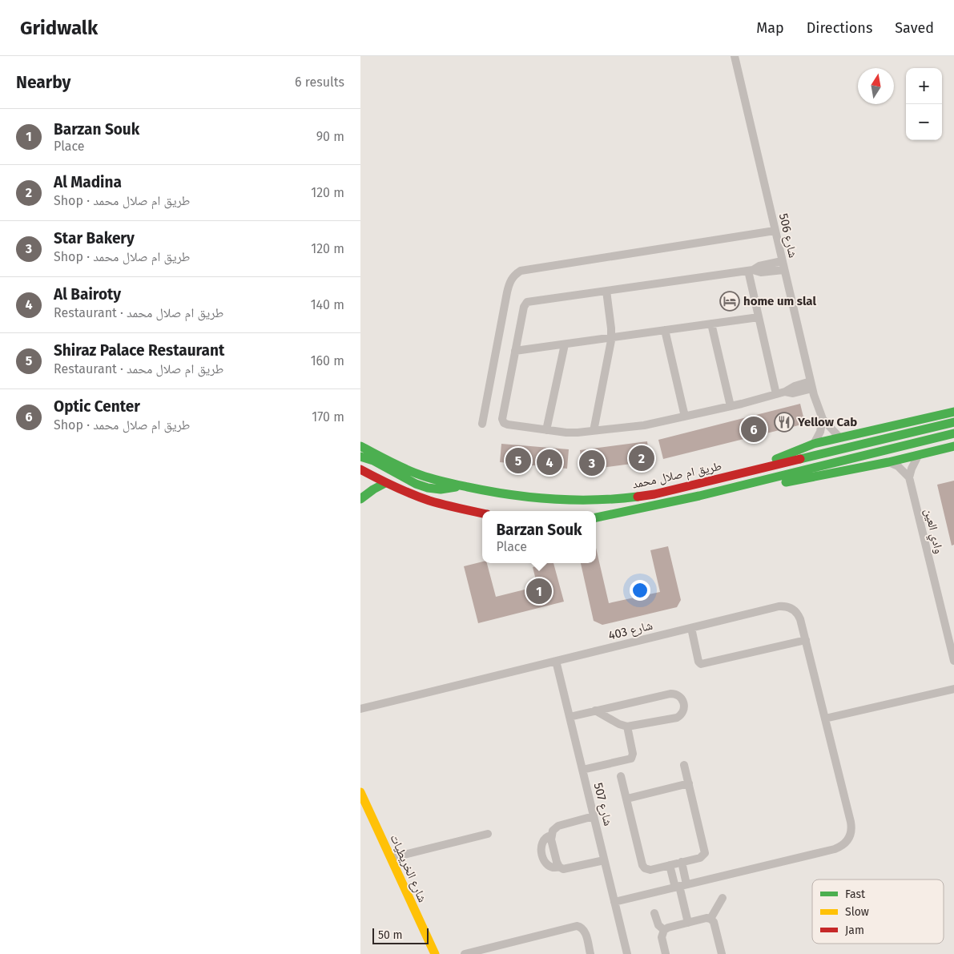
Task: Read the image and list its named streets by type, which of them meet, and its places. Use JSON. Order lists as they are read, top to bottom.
{
  "streets": {
    "street": [
      "شارع 506",
      "طريق ام صلال محمد",
      "وادي العين",
      "شارع 403",
      "شارع 507",
      "شارع الخريطيات"
    ]
  },
  "crossings": [
    ["شارع 403", "شارع 507"]
  ],
  "places": {
    "hotel": ["home um slal"],
    "restaurant": ["Yellow Cab"]
  },
  "legend": ["Fast", "Slow", "Jam"],
  "scale_bar": "50 m",
  "north": "top",
  "page": {
    "header": "Gridwalk",
    "nav": ["Map", "Directions", "Saved"],
    "heading": ["Nearby", "6 results"],
    "map_buttons": ["+", "−"],
    "list": [
      {
        "mark": "1",
        "name": "Barzan Souk",
        "note": "Place",
        "value": "90 m"
      },
      {
        "mark": "2",
        "name": "Al Madina",
        "note": "Shop · طريق ام صلال محمد",
        "value": "120 m"
      },
      {
        "mark": "3",
        "name": "Star Bakery",
        "note": "Shop · طريق ام صلال محمد",
        "value": "120 m"
      },
      {
        "mark": "4",
        "name": "Al Bairoty",
        "note": "Restaurant · طريق ام صلال محمد",
        "value": "140 m"
      },
      {
        "mark": "5",
        "name": "Shiraz Palace Restaurant",
        "note": "Restaurant · طريق ام صلال محمد",
        "value": "160 m"
      },
      {
        "mark": "6",
        "name": "Optic Center",
        "note": "Shop · طريق ام صلال محمد",
        "value": "170 m"
      }
    ],
    "pins": [
      "6",
      "2",
      "5",
      "4",
      "3",
      "1"
    ],
    "popup": ["Barzan Souk", "Place"],
    "scale": "50 m"
  }
}
